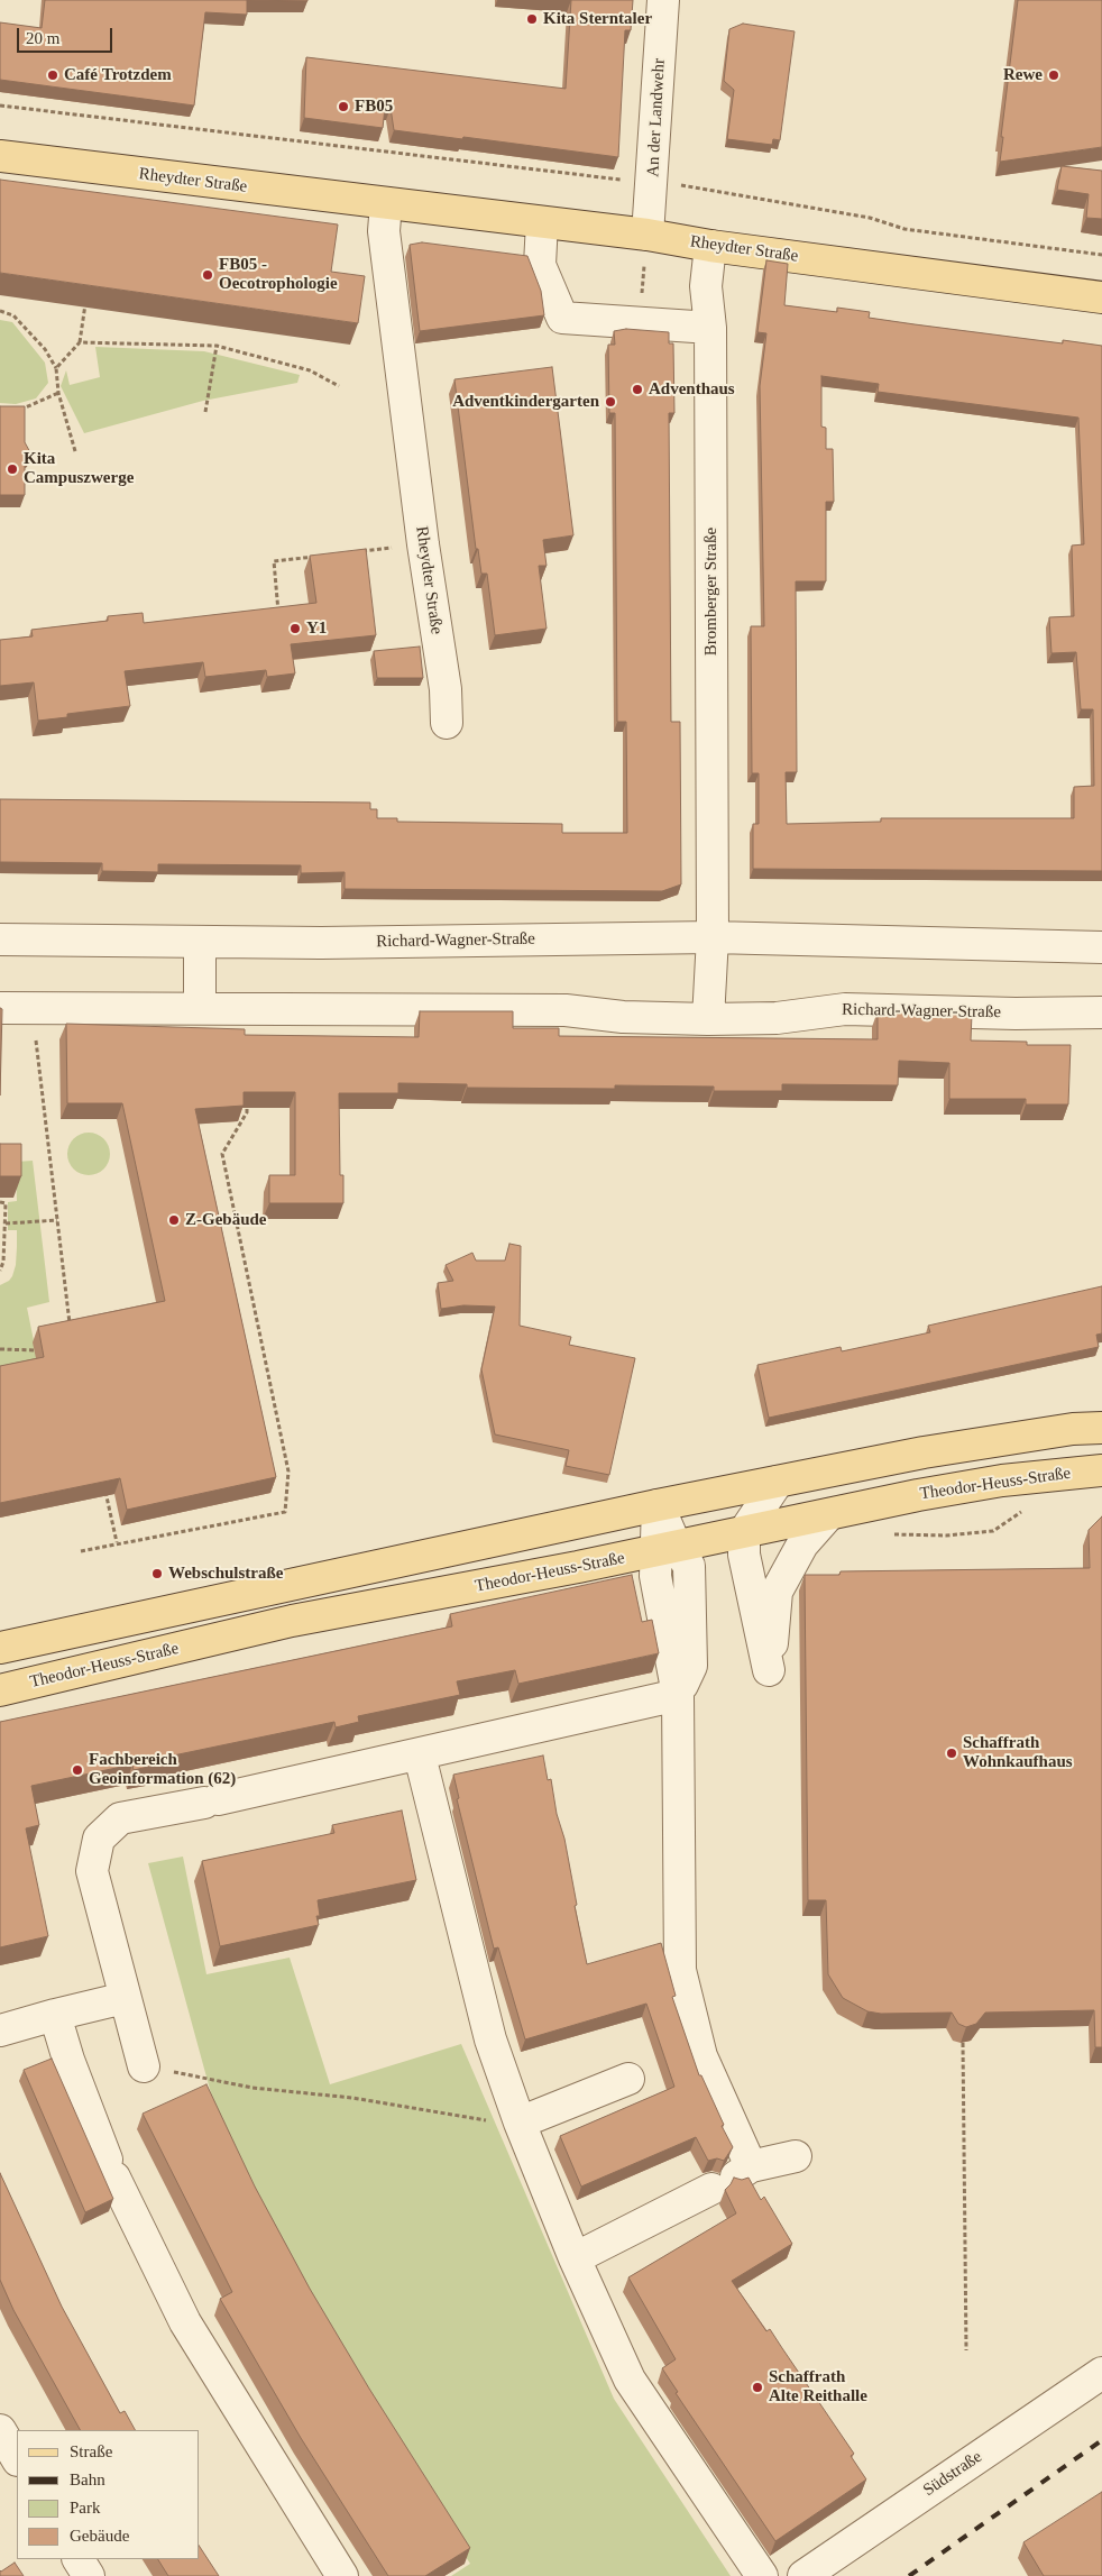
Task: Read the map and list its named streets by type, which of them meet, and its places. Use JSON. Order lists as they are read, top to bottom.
{
  "streets": {
    "main road": ["Rheydter Straße", "Theodor-Heuss-Straße"],
    "street": [
      "An der Landwehr",
      "Bromberger Straße",
      "Richard-Wagner-Straße",
      "Südstraße"
    ]
  },
  "crossings": [
    ["An der Landwehr", "Rheydter Straße"],
    ["Rheydter Straße", "Bromberger Straße"],
    ["Bromberger Straße", "Richard-Wagner-Straße"]
  ],
  "places": [
    "Kita Sterntaler",
    "Café Trotzdem",
    "Rewe",
    "FB05",
    "FB05 - Oecotrophologie",
    "Adventhaus",
    "Adventkindergarten",
    "Kita Campuszwerge",
    "Y1",
    "Z-Gebäude",
    "Webschulstraße",
    "Schaffrath Wohnkaufhaus",
    "Fachbereich Geoinformation (62)",
    "Schaffrath Alte Reithalle"
  ],
  "legend": [
    "Straße",
    "Bahn",
    "Park",
    "Gebäude"
  ],
  "scale_bar": "20 m"
}
